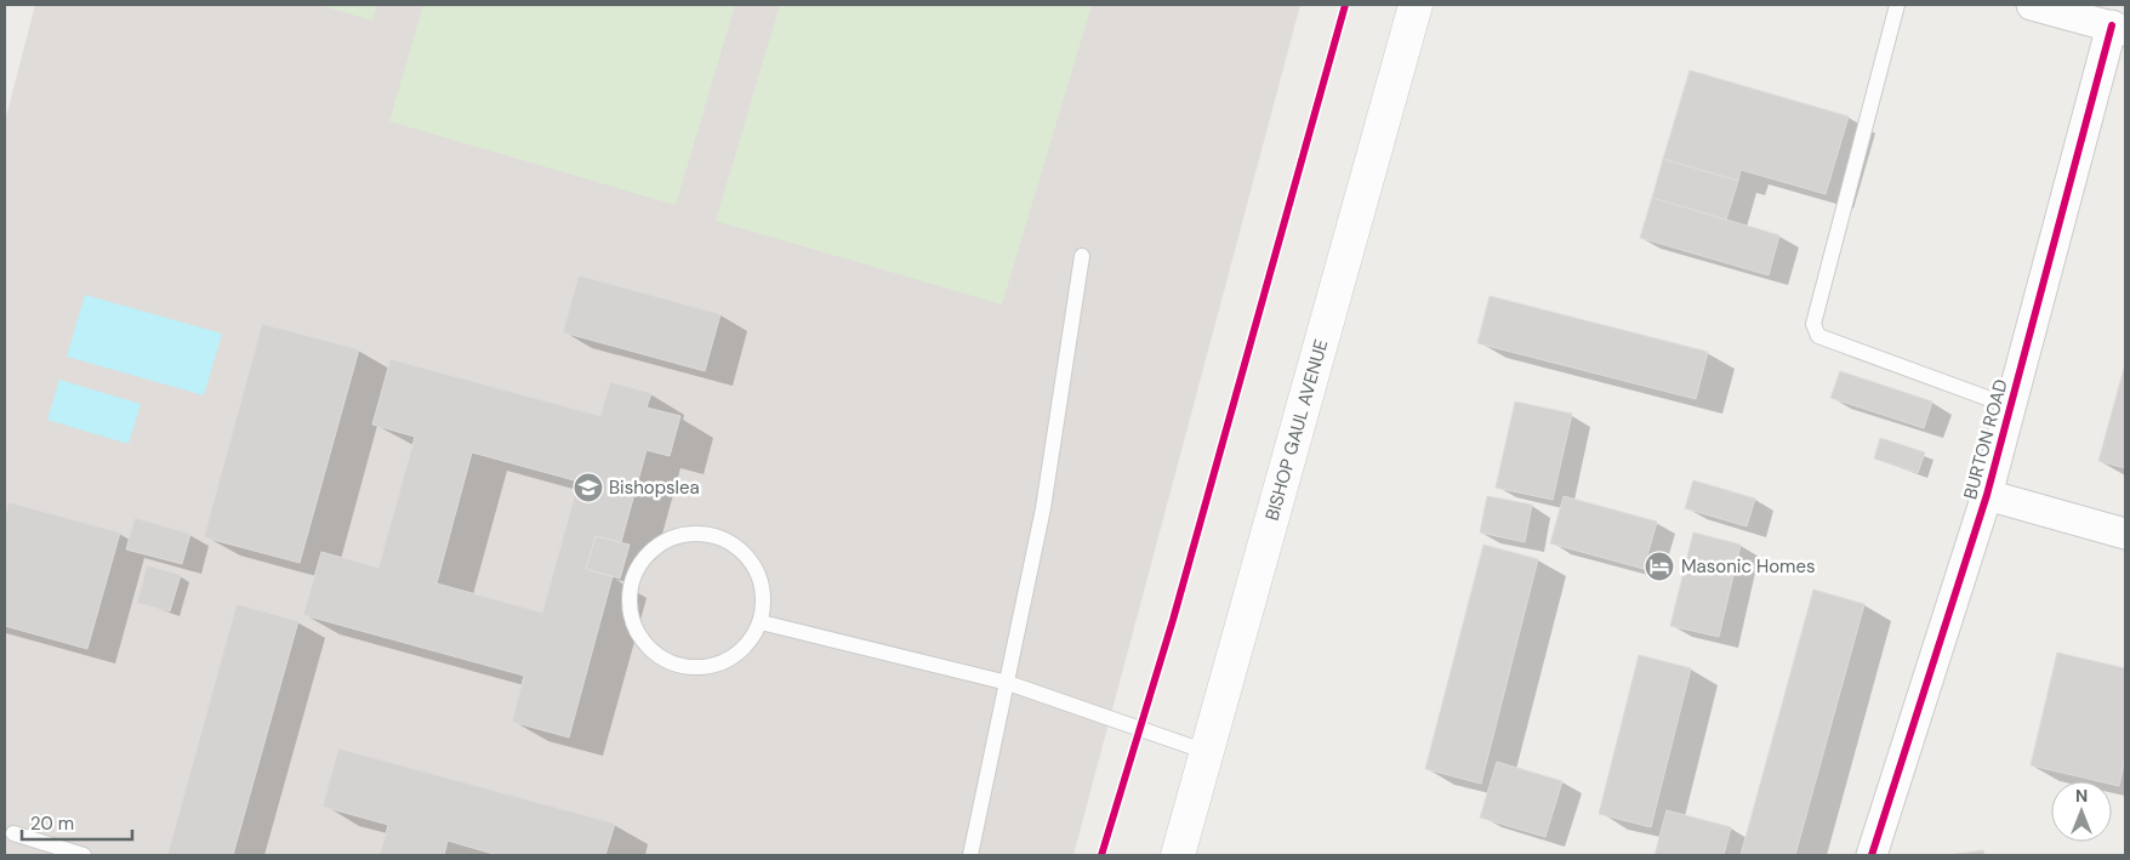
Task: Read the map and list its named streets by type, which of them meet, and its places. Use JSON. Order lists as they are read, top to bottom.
{
  "streets": {
    "main road": ["BISHOP GAUL AVENUE"],
    "street": ["BURTON ROAD"]
  },
  "places": {
    "school or university": ["Bishopslea"],
    "hotel": ["Masonic Homes"]
  },
  "scale_bar": "20 m",
  "north": "top"
}
